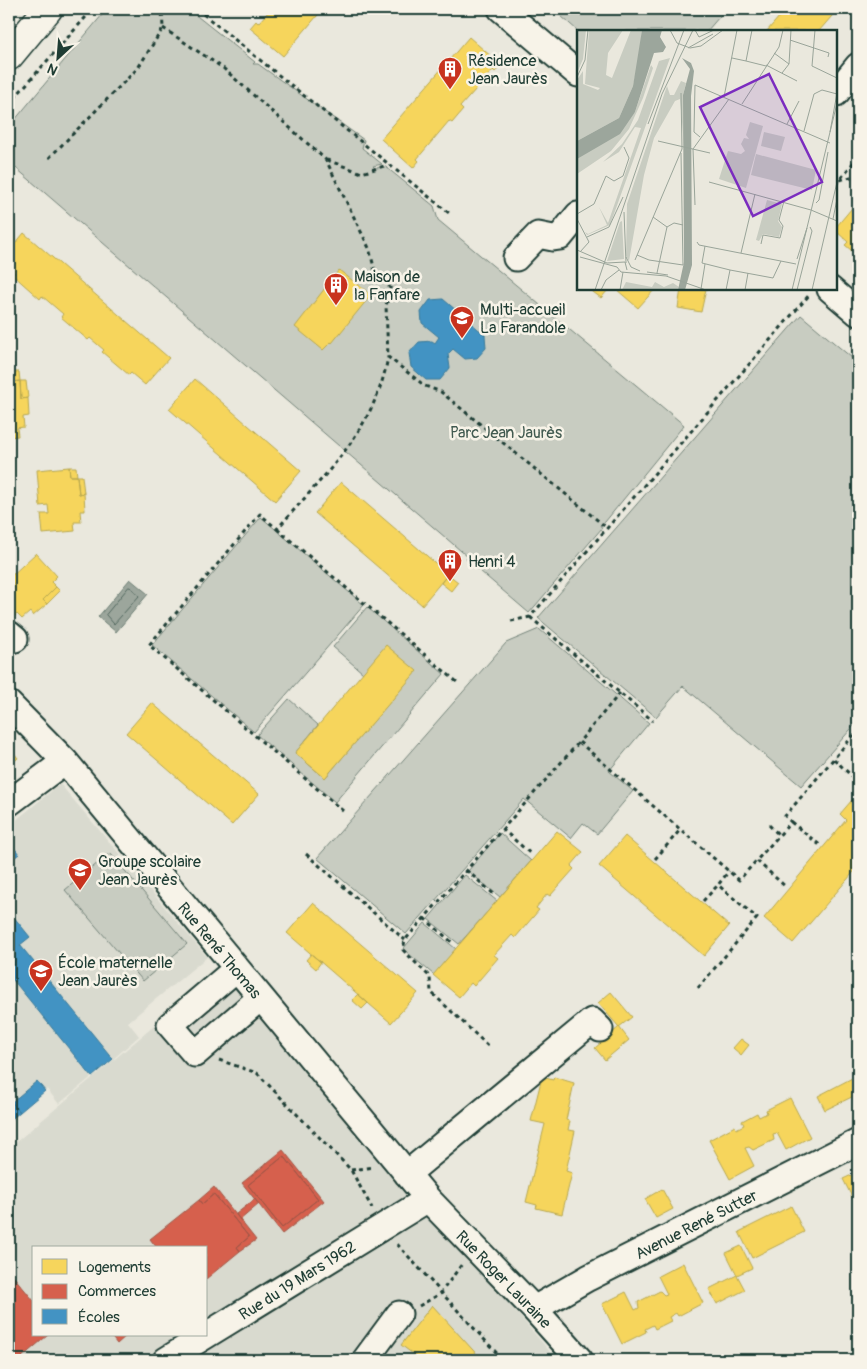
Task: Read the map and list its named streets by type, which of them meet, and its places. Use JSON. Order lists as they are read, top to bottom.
{
  "streets": {
    "street": [
      "Rue René Thomas",
      "Avenue René Sutter",
      "Rue Roger Lauraine",
      "Rue du 19 Mars 1962"
    ]
  },
  "crossings": [
    ["Rue René Thomas", "Rue Roger Lauraine"],
    ["Rue René Thomas", "Rue du 19 Mars 1962"],
    ["Avenue René Sutter", "Rue Roger Lauraine"],
    ["Rue Roger Lauraine", "Rue du 19 Mars 1962"]
  ],
  "parks": ["Parc Jean Jaurès"],
  "places": {
    "building": ["Résidence Jean Jaurès", "Maison de la Fanfare", "Henri 4"],
    "school or university": ["Multi-accueil La Farandole", "Groupe scolaire Jean Jaurès", "École maternelle Jean Jaurès"]
  },
  "legend": ["Logements", "Commerces", "Écoles"],
  "north": "bottom left"
}
